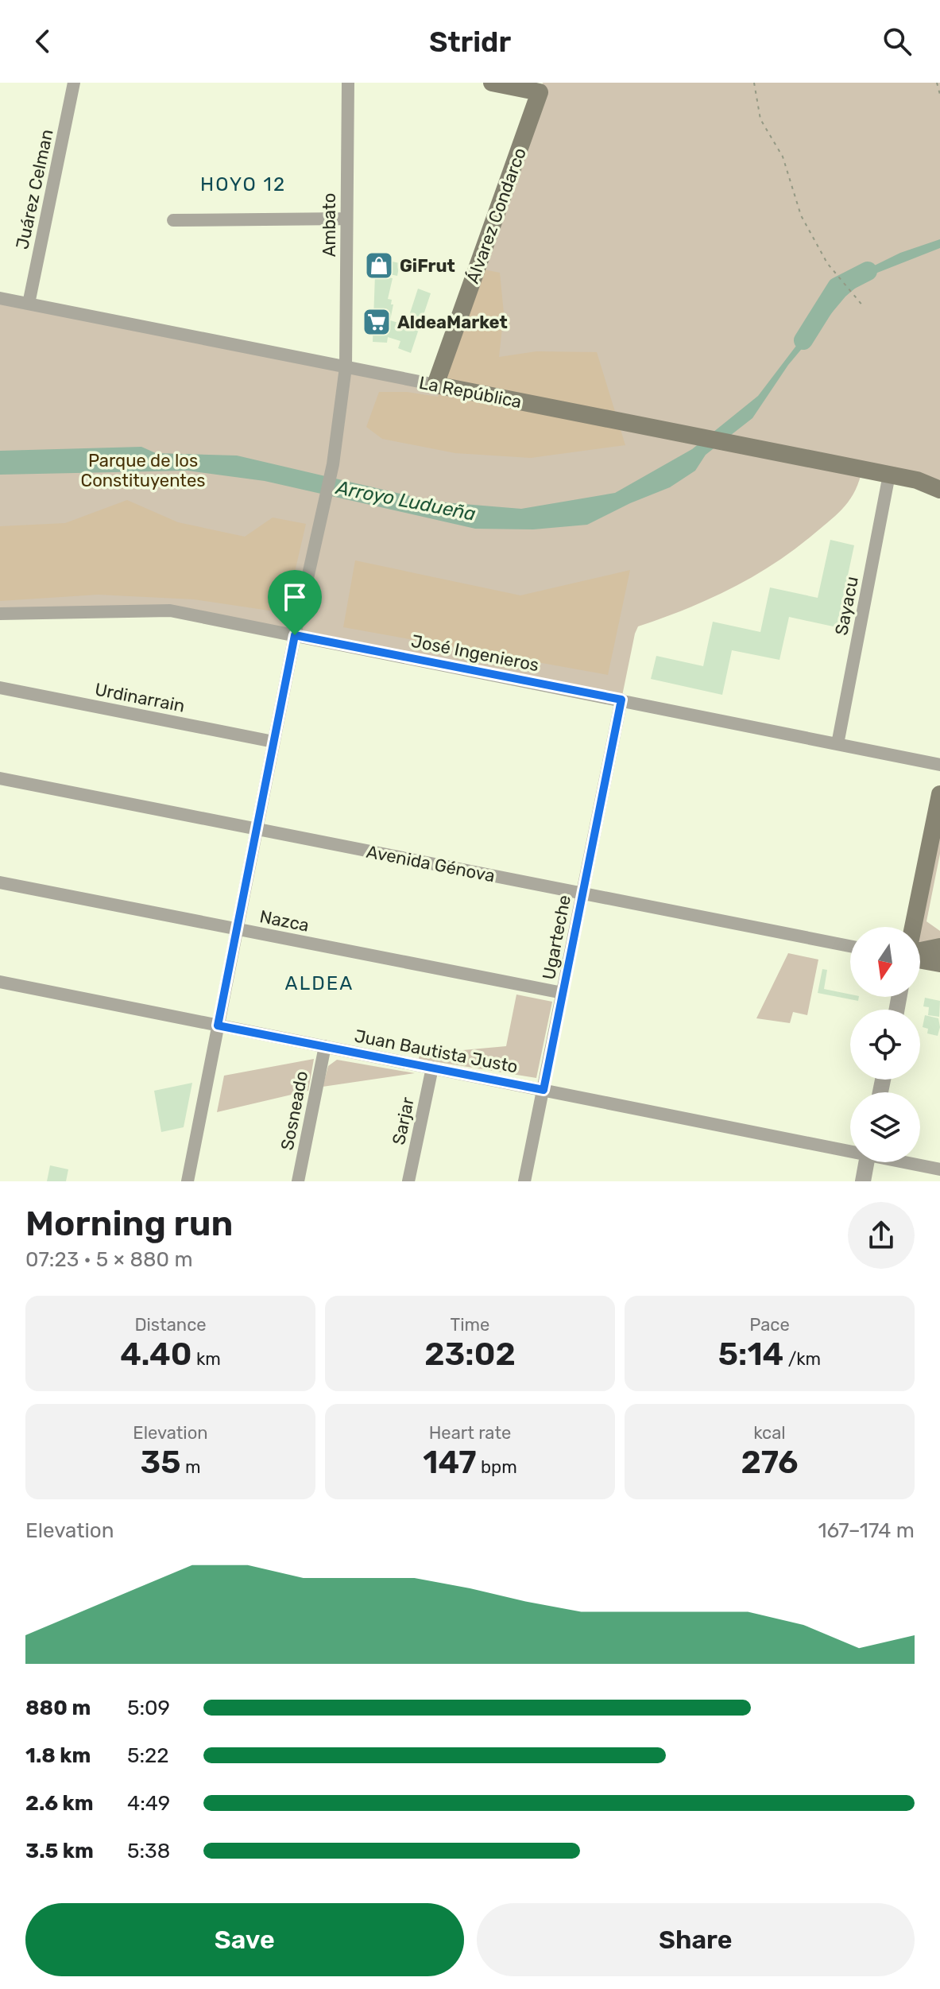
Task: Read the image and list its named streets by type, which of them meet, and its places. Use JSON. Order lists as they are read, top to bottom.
{
  "streets": {
    "main road": ["Álvarez Condarco", "La República"],
    "street": [
      "Juárez Celman",
      "Ambato",
      "Sayacu",
      "José Ingenieros",
      "Urdinarrain",
      "Avenida Génova",
      "Nazca",
      "Ugarteche",
      "Juan Bautista Justo",
      "Sosneado",
      "Sarjar"
    ]
  },
  "crossings": [
    ["Juárez Celman", "La República"],
    ["Álvarez Condarco", "La República"],
    ["Ambato", "La República"],
    ["La República", "Sayacu"],
    ["Sayacu", "José Ingenieros"],
    ["José Ingenieros", "Ugarteche"],
    ["Avenida Génova", "Ugarteche"],
    ["Nazca", "Ugarteche"],
    ["Ugarteche", "Juan Bautista Justo"],
    ["Juan Bautista Justo", "Sosneado"],
    ["Juan Bautista Justo", "Sarjar"]
  ],
  "districts": ["HOYO 12", "ALDEA"],
  "water": ["Arroyo Ludueña"],
  "parks": ["Parque de los Constituyentes"],
  "places": {
    "shop": ["GiFrut"],
    "supermarket": ["AldeaMarket"]
  },
  "north": "bottom",
  "page": {
    "header": "Stridr",
    "heading": ["Morning run", "07:23 · 5 × 880 m"],
    "stats": [
      ["Distance", "4.40 km"],
      ["Time", "23:02"],
      ["Pace", "5:14 /km"],
      ["Elevation", "35 m"],
      ["Heart rate", "147 bpm"],
      ["kcal", "276"]
    ],
    "chart": ["Elevation", "167–174 m"],
    "list": [
      {
        "name": "880 m",
        "note": "5:09"
      },
      {
        "name": "1.8 km",
        "note": "5:22"
      },
      {
        "name": "2.6 km",
        "note": "4:49"
      },
      {
        "name": "3.5 km",
        "note": "5:38"
      }
    ],
    "buttons": ["Save", "Share"]
  }
}
